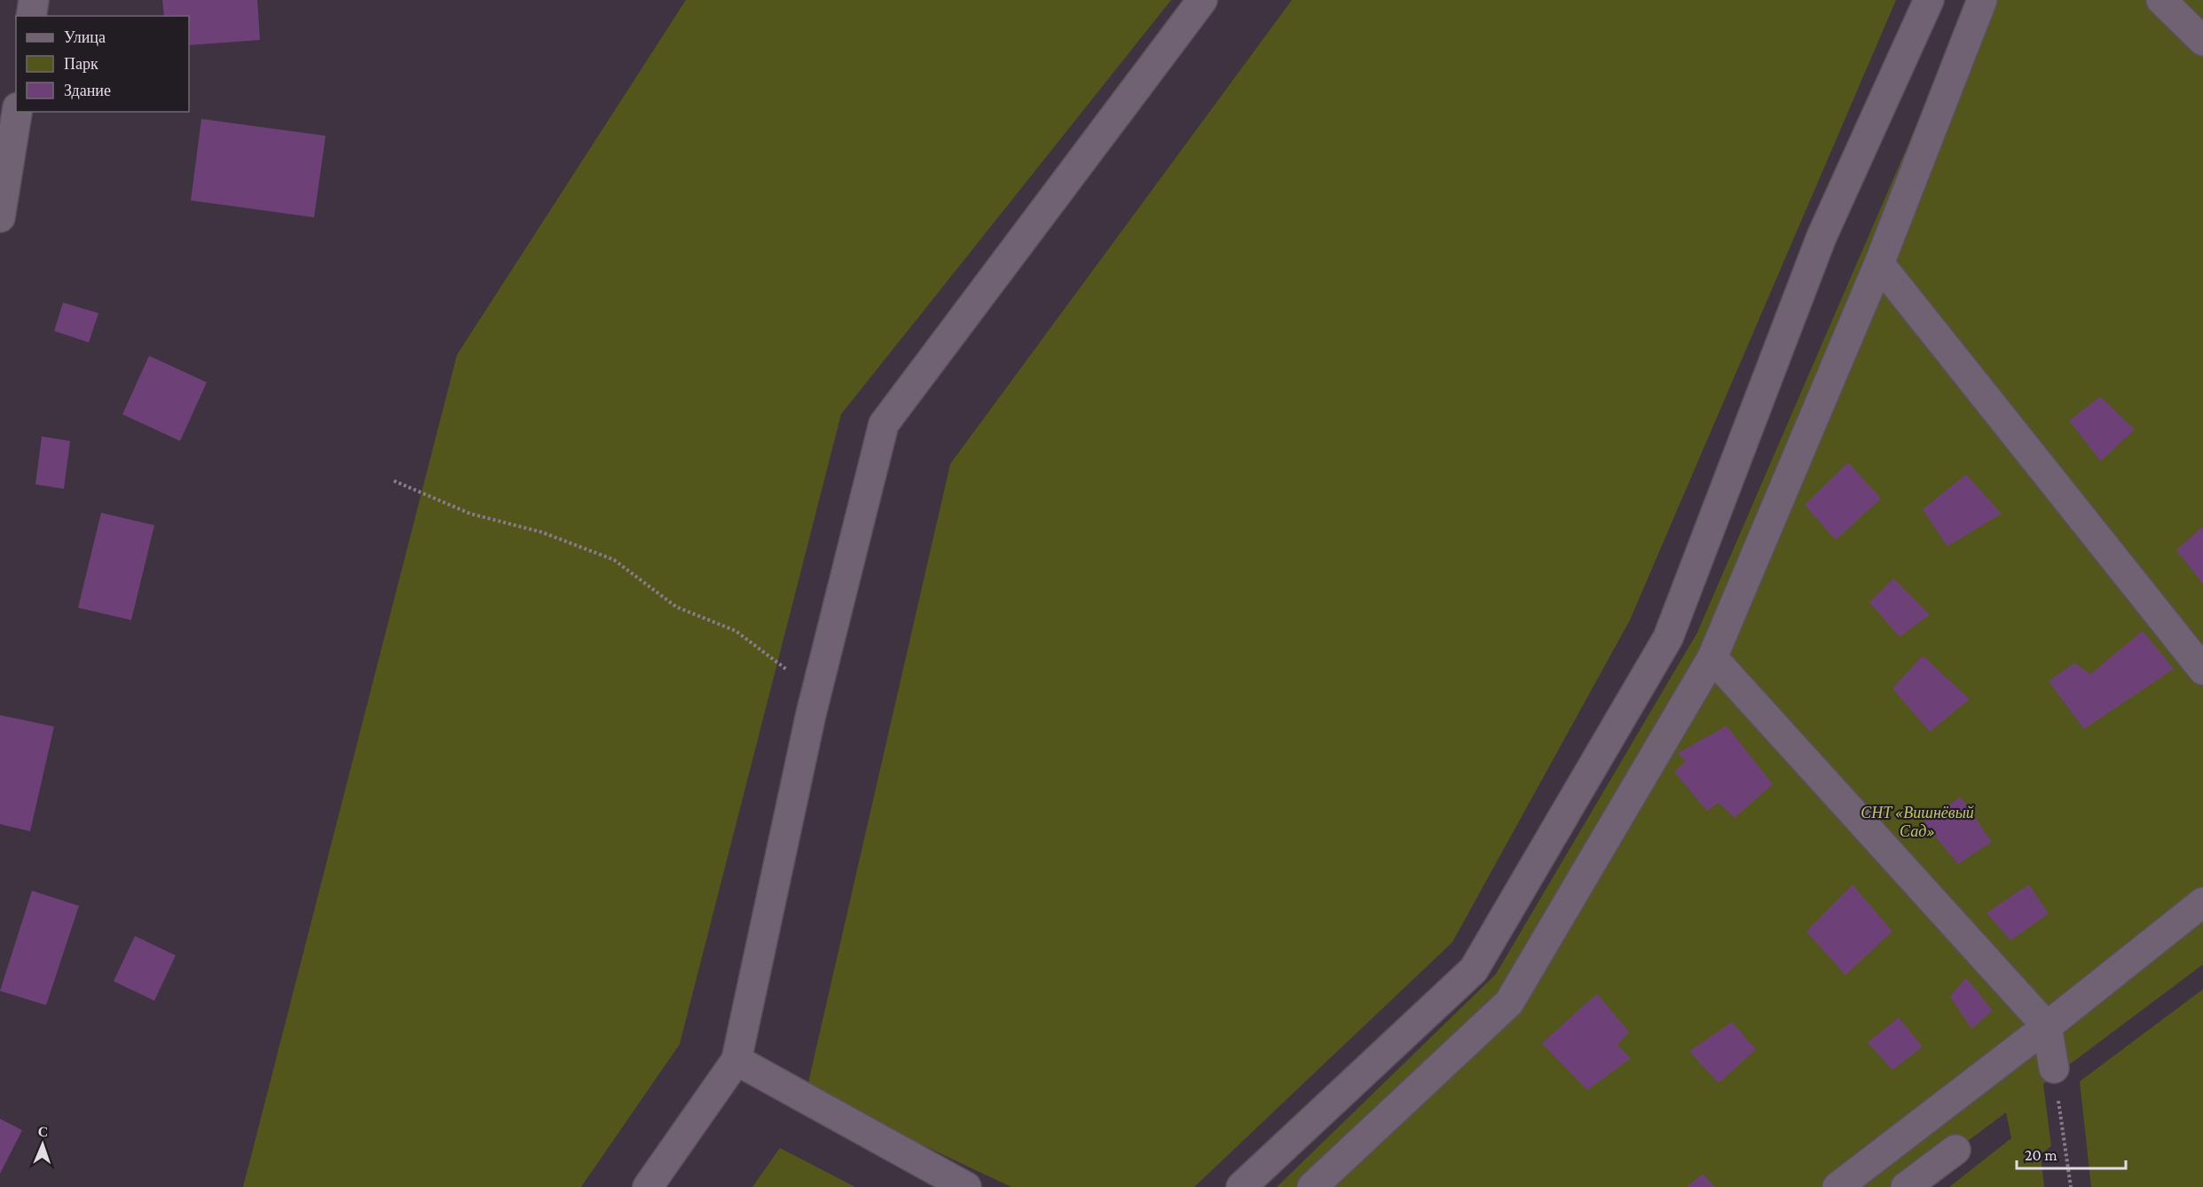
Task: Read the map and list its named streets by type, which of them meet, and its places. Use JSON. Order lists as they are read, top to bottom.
{
  "parks": ["СНТ «Вишнёвый Сад»"],
  "legend": ["Улица", "Парк", "Здание"],
  "scale_bar": "20 m",
  "north": "top"
}
